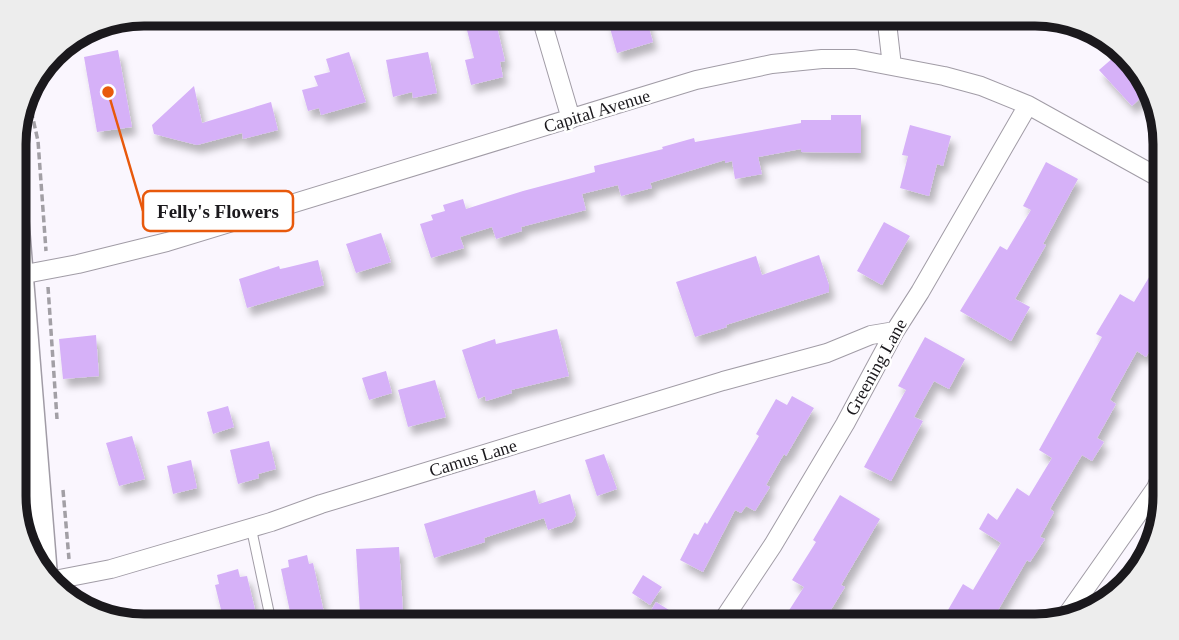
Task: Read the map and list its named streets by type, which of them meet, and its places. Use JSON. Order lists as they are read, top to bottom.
{
  "streets": {
    "street": ["Capital Avenue", "Greening Lane", "Camus Lane"]
  },
  "crossings": [
    ["Capital Avenue", "Greening Lane"],
    ["Greening Lane", "Camus Lane"]
  ],
  "places": ["Felly's Flowers"]
}
